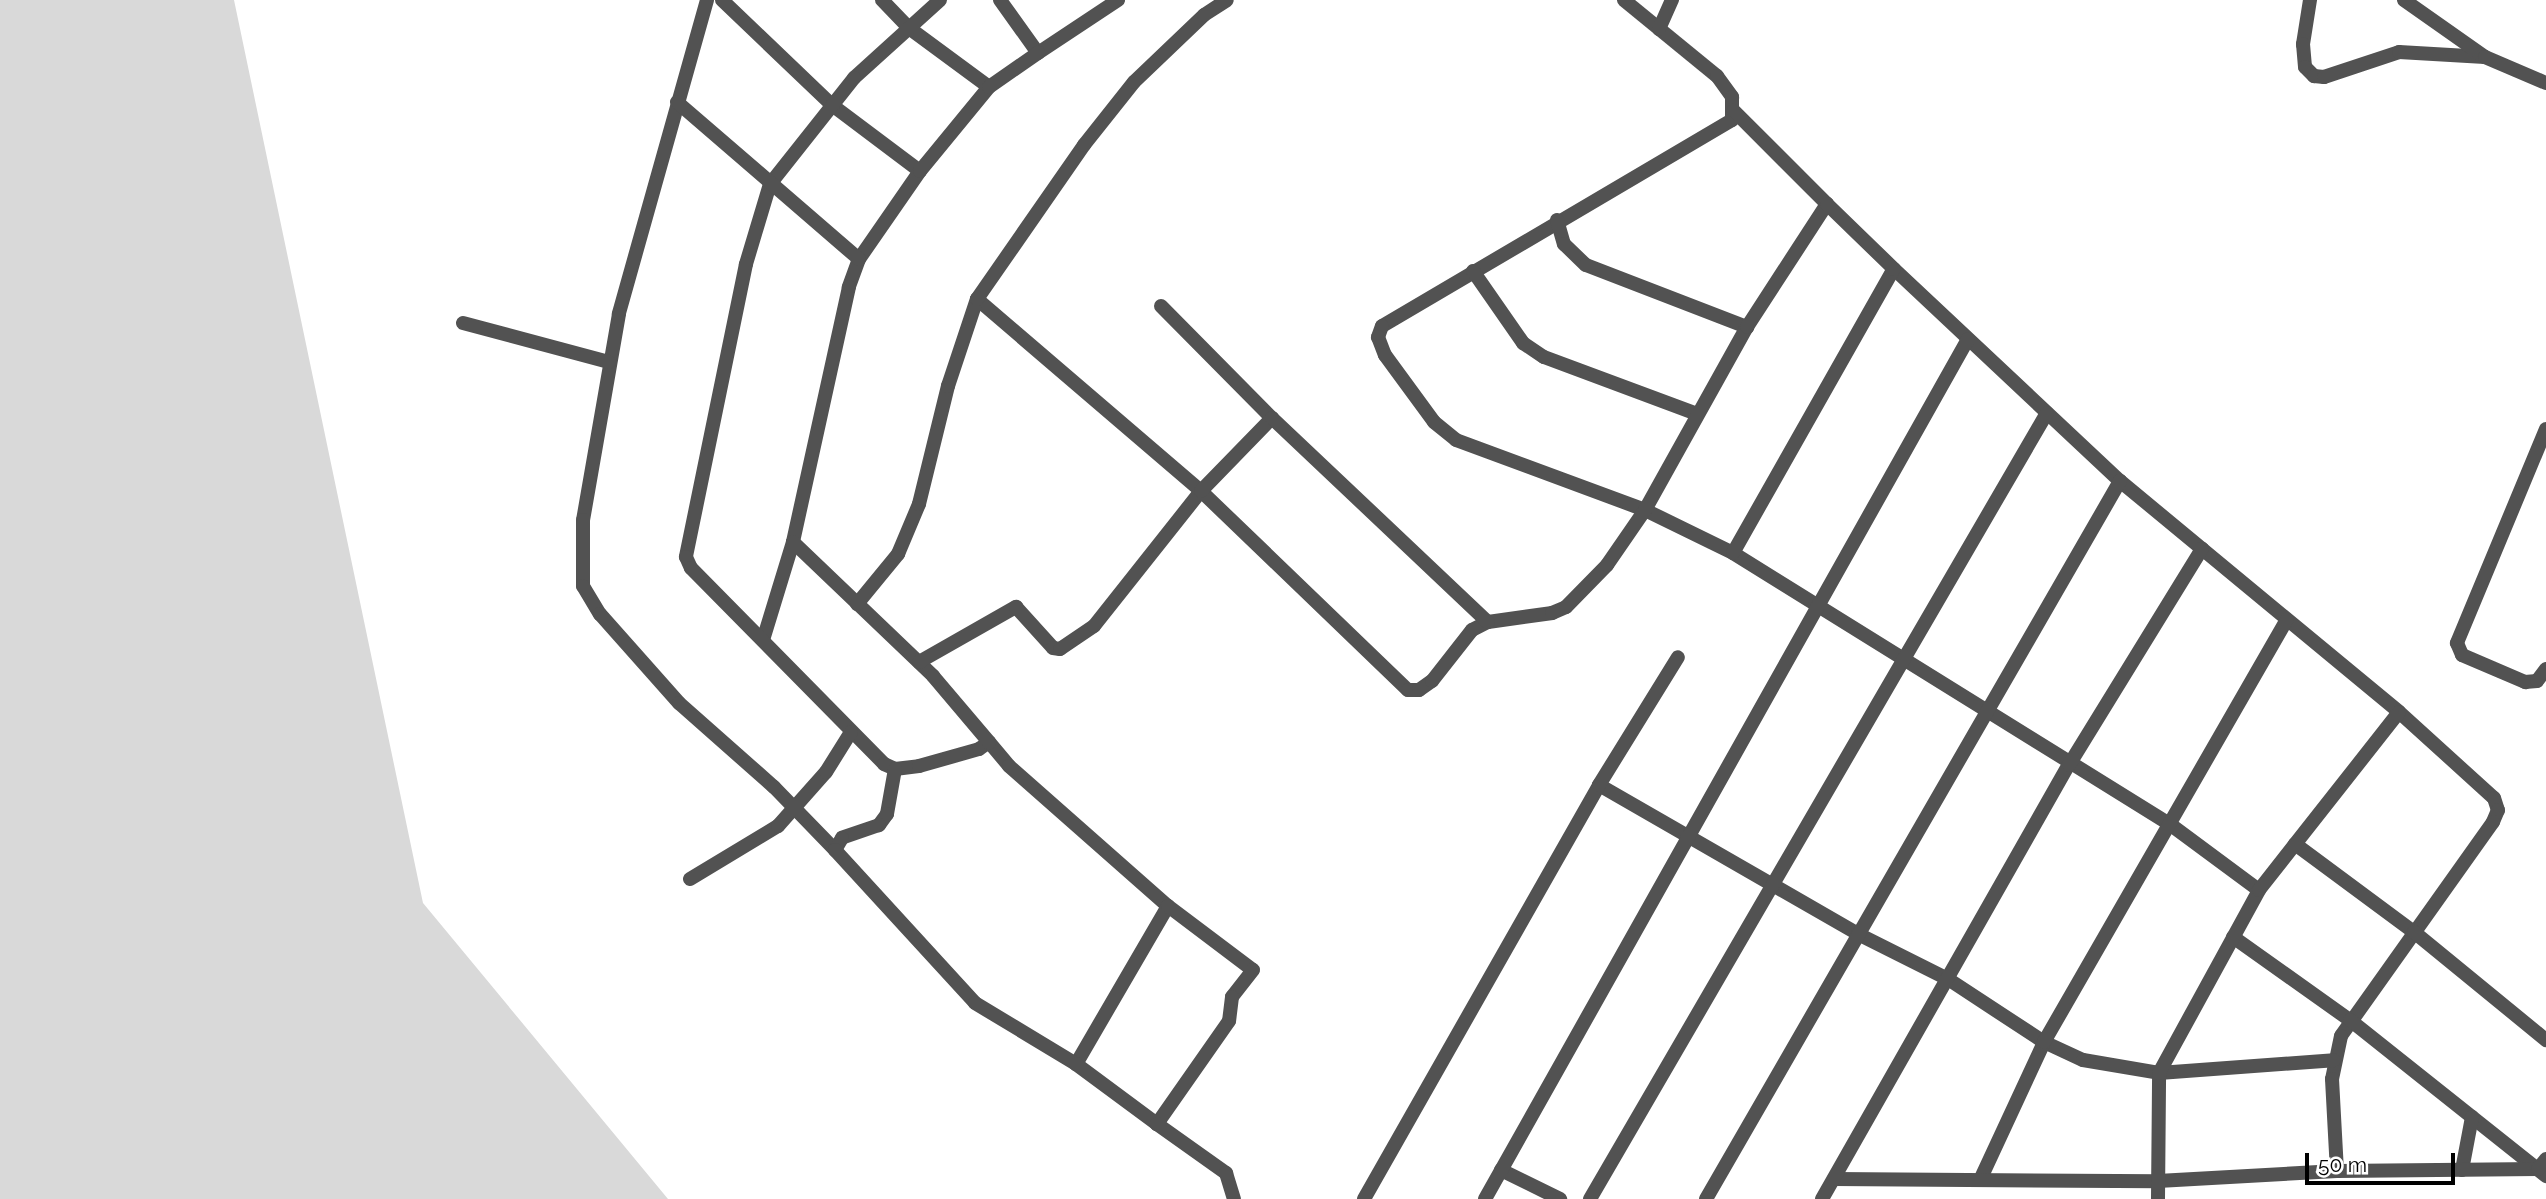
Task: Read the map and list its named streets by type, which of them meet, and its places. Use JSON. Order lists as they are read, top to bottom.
{
  "scale_bar": "50 m"
}
